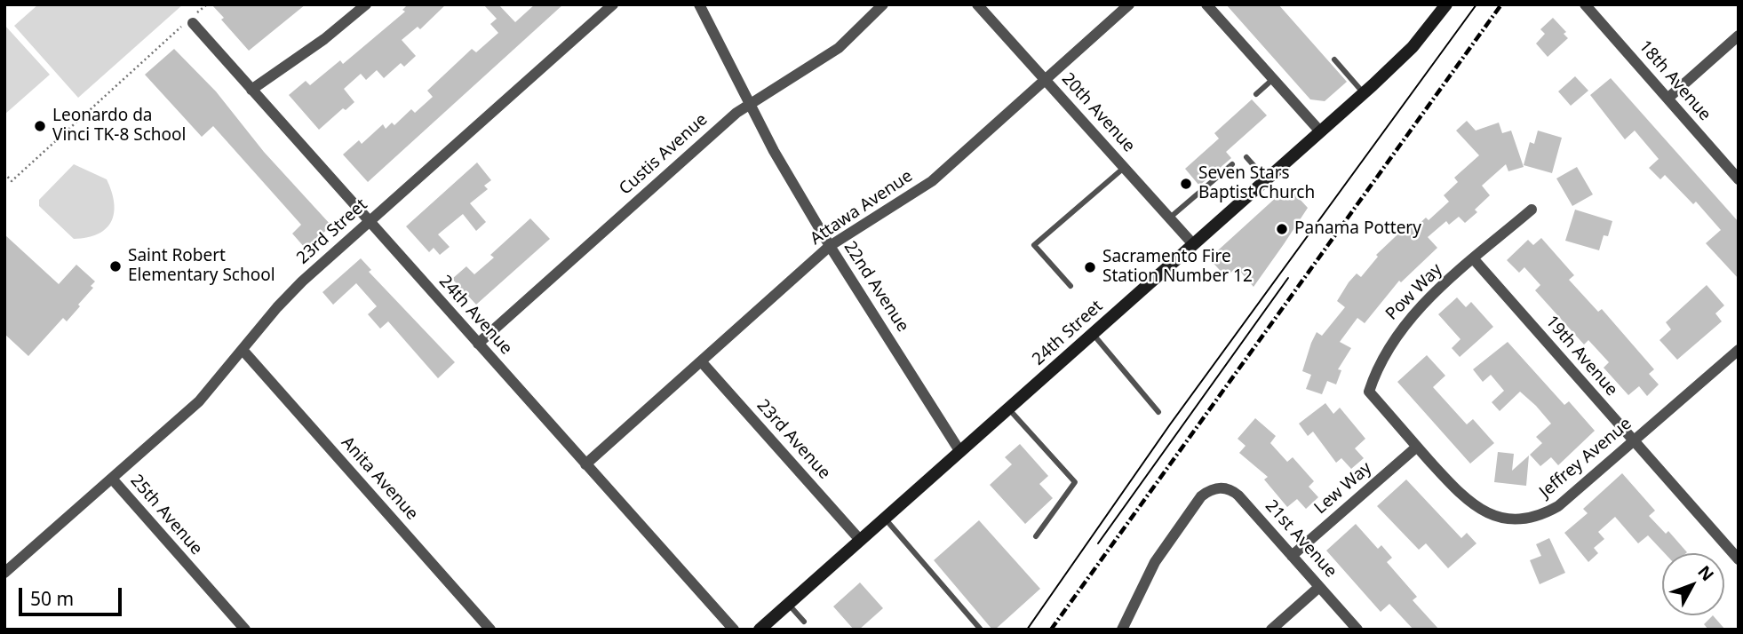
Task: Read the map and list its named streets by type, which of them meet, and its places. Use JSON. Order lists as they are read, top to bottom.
{
  "streets": {
    "street": [
      "18th Avenue",
      "20th Avenue",
      "Custis Avenue",
      "Attawa Avenue",
      "23rd Street",
      "22nd Avenue",
      "Pow Way",
      "24th Avenue",
      "24th Street",
      "19th Avenue",
      "23rd Avenue",
      "Jeffrey Avenue",
      "Anita Avenue",
      "Lew Way",
      "25th Avenue",
      "21st Avenue"
    ]
  },
  "crossings": [
    ["20th Avenue", "Attawa Avenue"],
    ["20th Avenue", "24th Street"],
    ["Custis Avenue", "22nd Avenue"],
    ["Custis Avenue", "24th Avenue"],
    ["Attawa Avenue", "22nd Avenue"],
    ["Attawa Avenue", "24th Avenue"],
    ["Attawa Avenue", "23rd Avenue"],
    ["23rd Street", "24th Avenue"],
    ["23rd Street", "Anita Avenue"],
    ["23rd Street", "25th Avenue"],
    ["22nd Avenue", "24th Street"],
    ["Pow Way", "19th Avenue"],
    ["Pow Way", "Jeffrey Avenue"],
    ["Pow Way", "Lew Way"],
    ["24th Street", "23rd Avenue"],
    ["19th Avenue", "Jeffrey Avenue"],
    ["Jeffrey Avenue", "Lew Way"],
    ["Lew Way", "21st Avenue"]
  ],
  "places": [
    "Leonardo da Vinci TK-8 School",
    "Seven Stars Baptist Church",
    "Panama Pottery",
    "Saint Robert Elementary School",
    "Sacramento Fire Station Number 12"
  ],
  "scale_bar": "50 m",
  "north": "top right"
}
